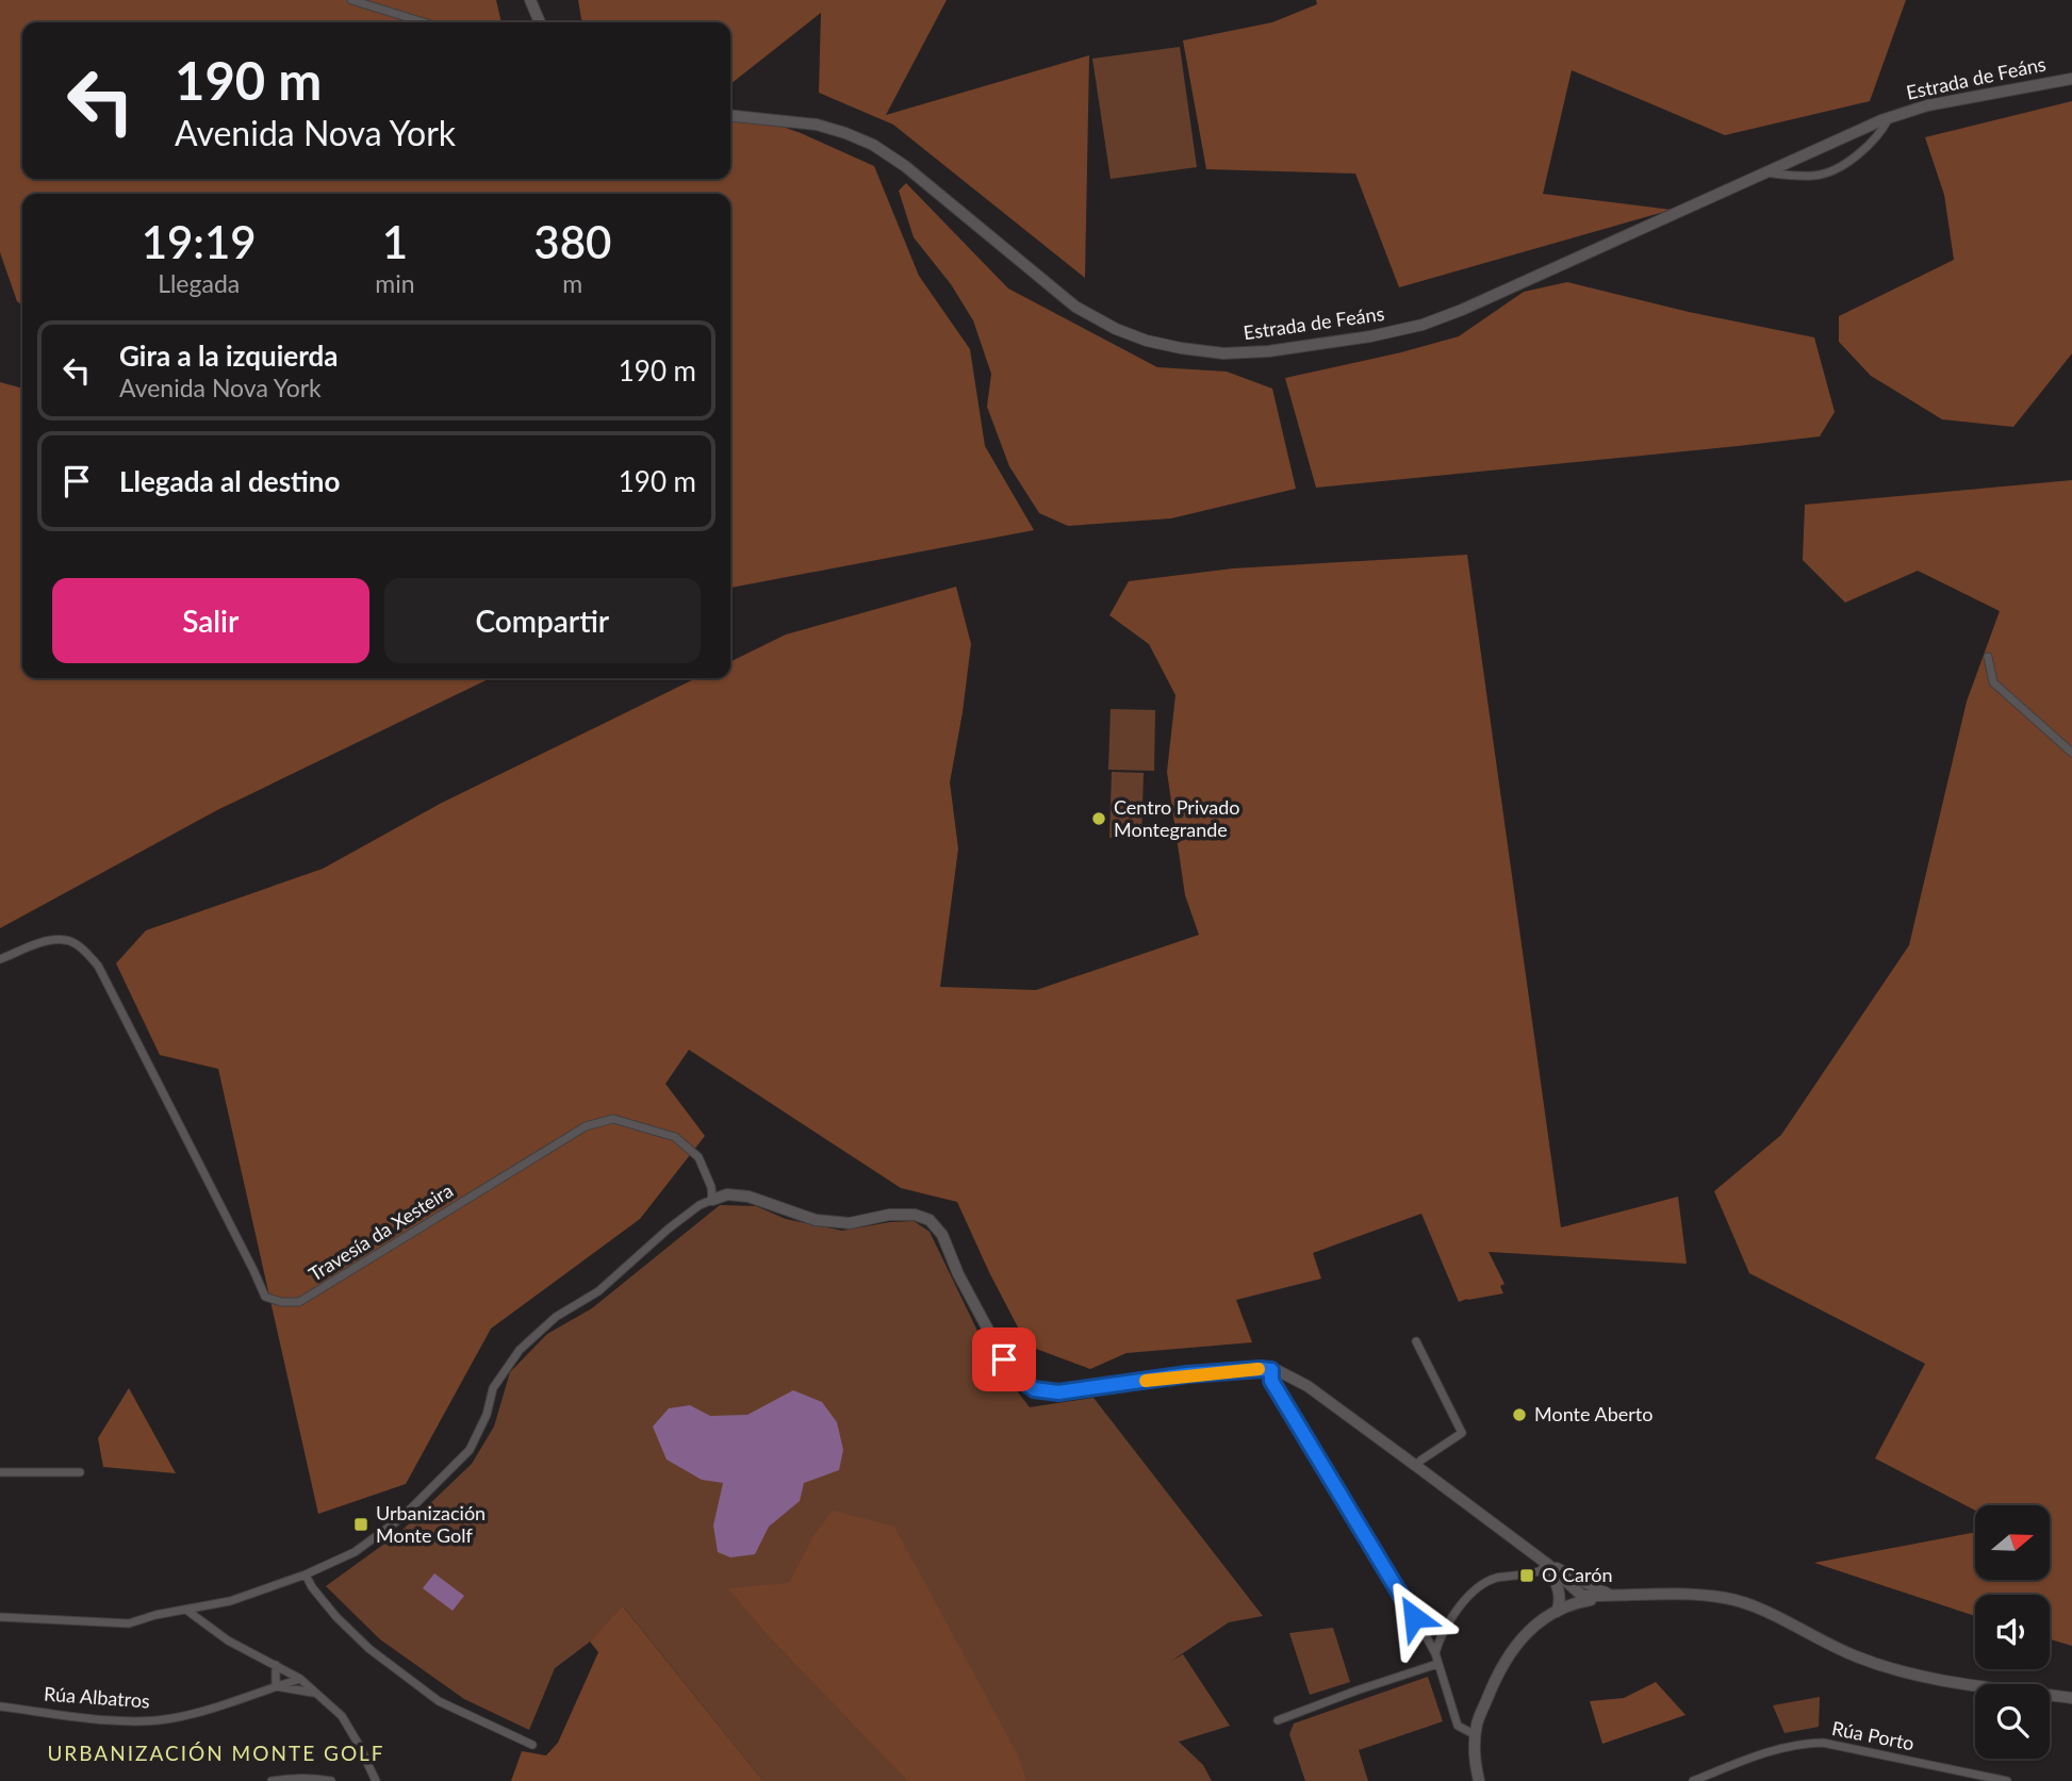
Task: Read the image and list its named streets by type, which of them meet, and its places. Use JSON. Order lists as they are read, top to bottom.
{
  "streets": {
    "street": [
      "Estrada de Feáns",
      "Travesía da Xesteira",
      "Rúa Albatros",
      "Rúa Porto"
    ]
  },
  "districts": ["URBANIZACIÓN MONTE GOLF"],
  "places": {
    "other": ["Centro Privado Montegrande", "Monte Aberto"],
    "transit": ["Urbanización Monte Golf", "O Carón"]
  },
  "north": "right",
  "page": {
    "turn": ["190 m", "Avenida Nova York"],
    "eta": [
      "19:19",
      "Llegada",
      "1",
      "min",
      "380",
      "m"
    ],
    "list": [
      {
        "name": "Gira a la izquierda",
        "note": "Avenida Nova York",
        "value": "190 m"
      },
      {
        "name": "Llegada al destino",
        "value": "190 m"
      }
    ],
    "buttons": ["Salir", "Compartir"]
  }
}
